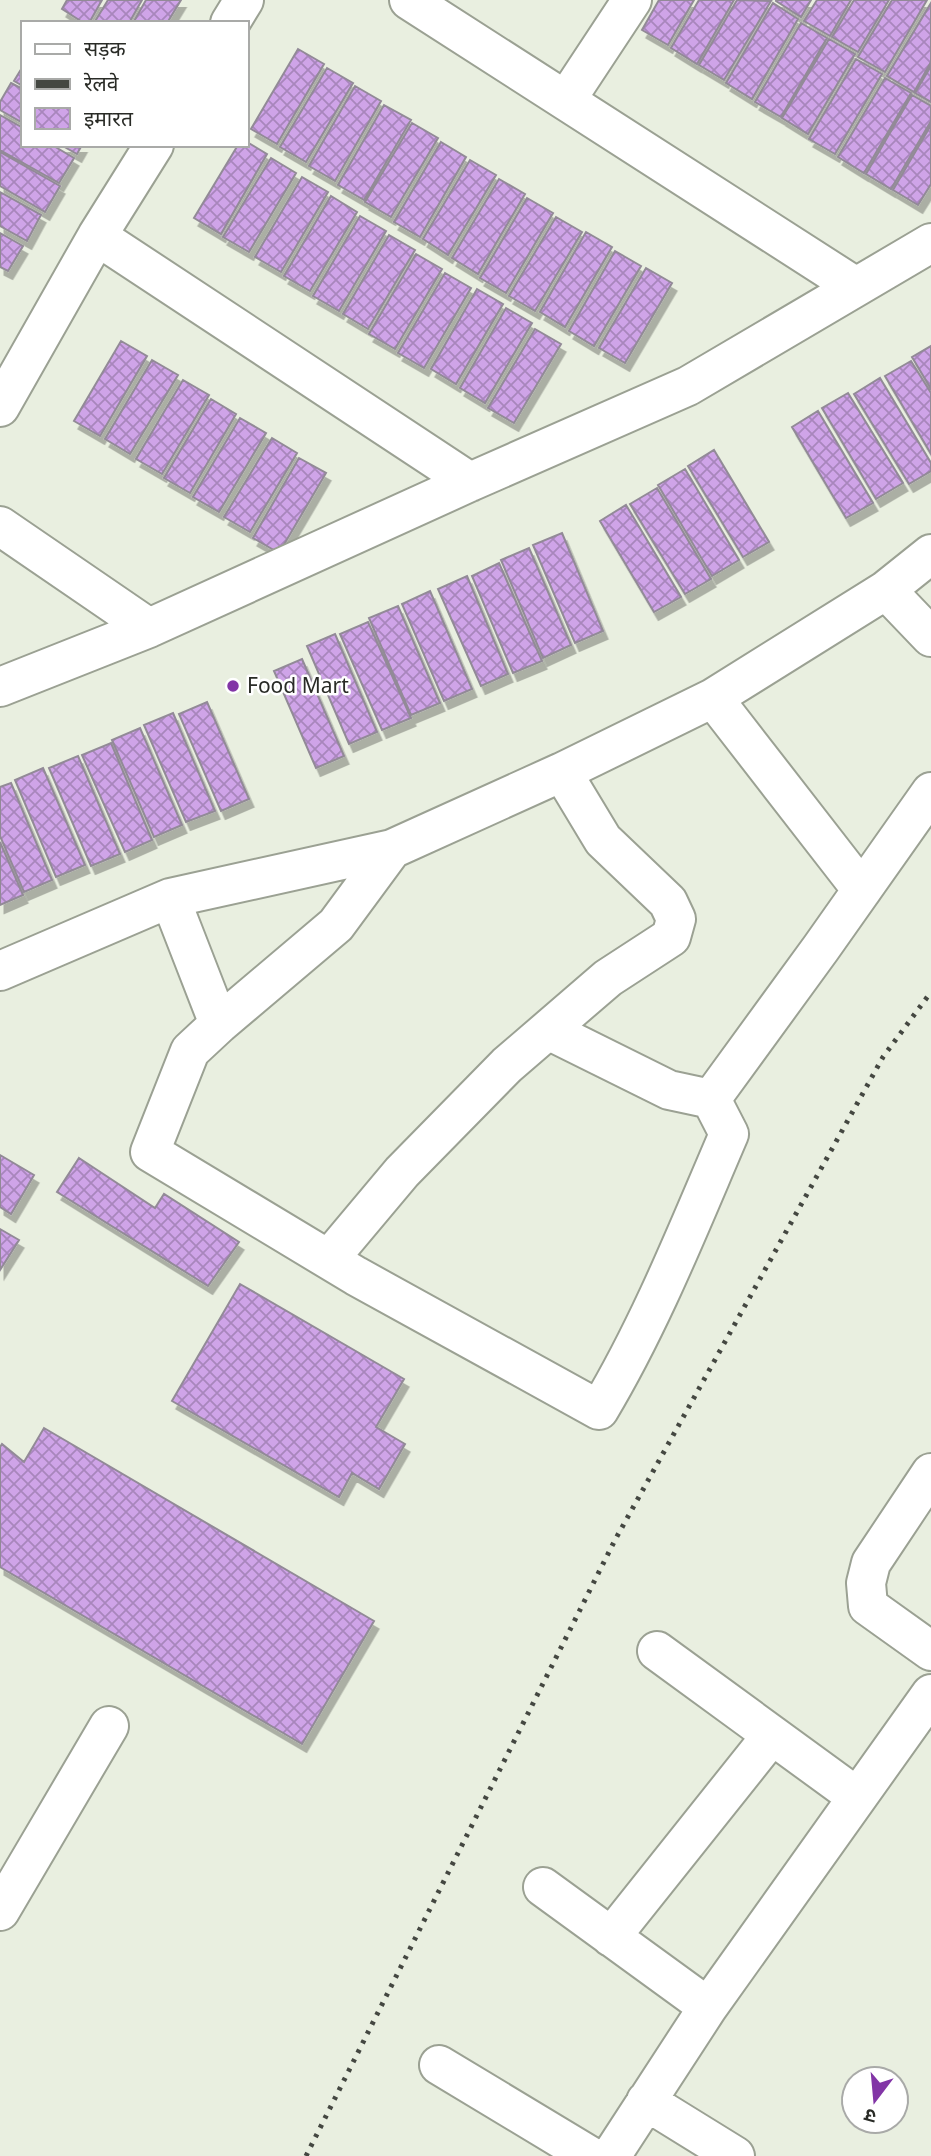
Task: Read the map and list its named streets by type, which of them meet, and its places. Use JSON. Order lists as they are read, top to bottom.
{
  "places": ["Food Mart"],
  "legend": ["सड़क", "रेलवे", "इमारत"],
  "north": "bottom"
}
